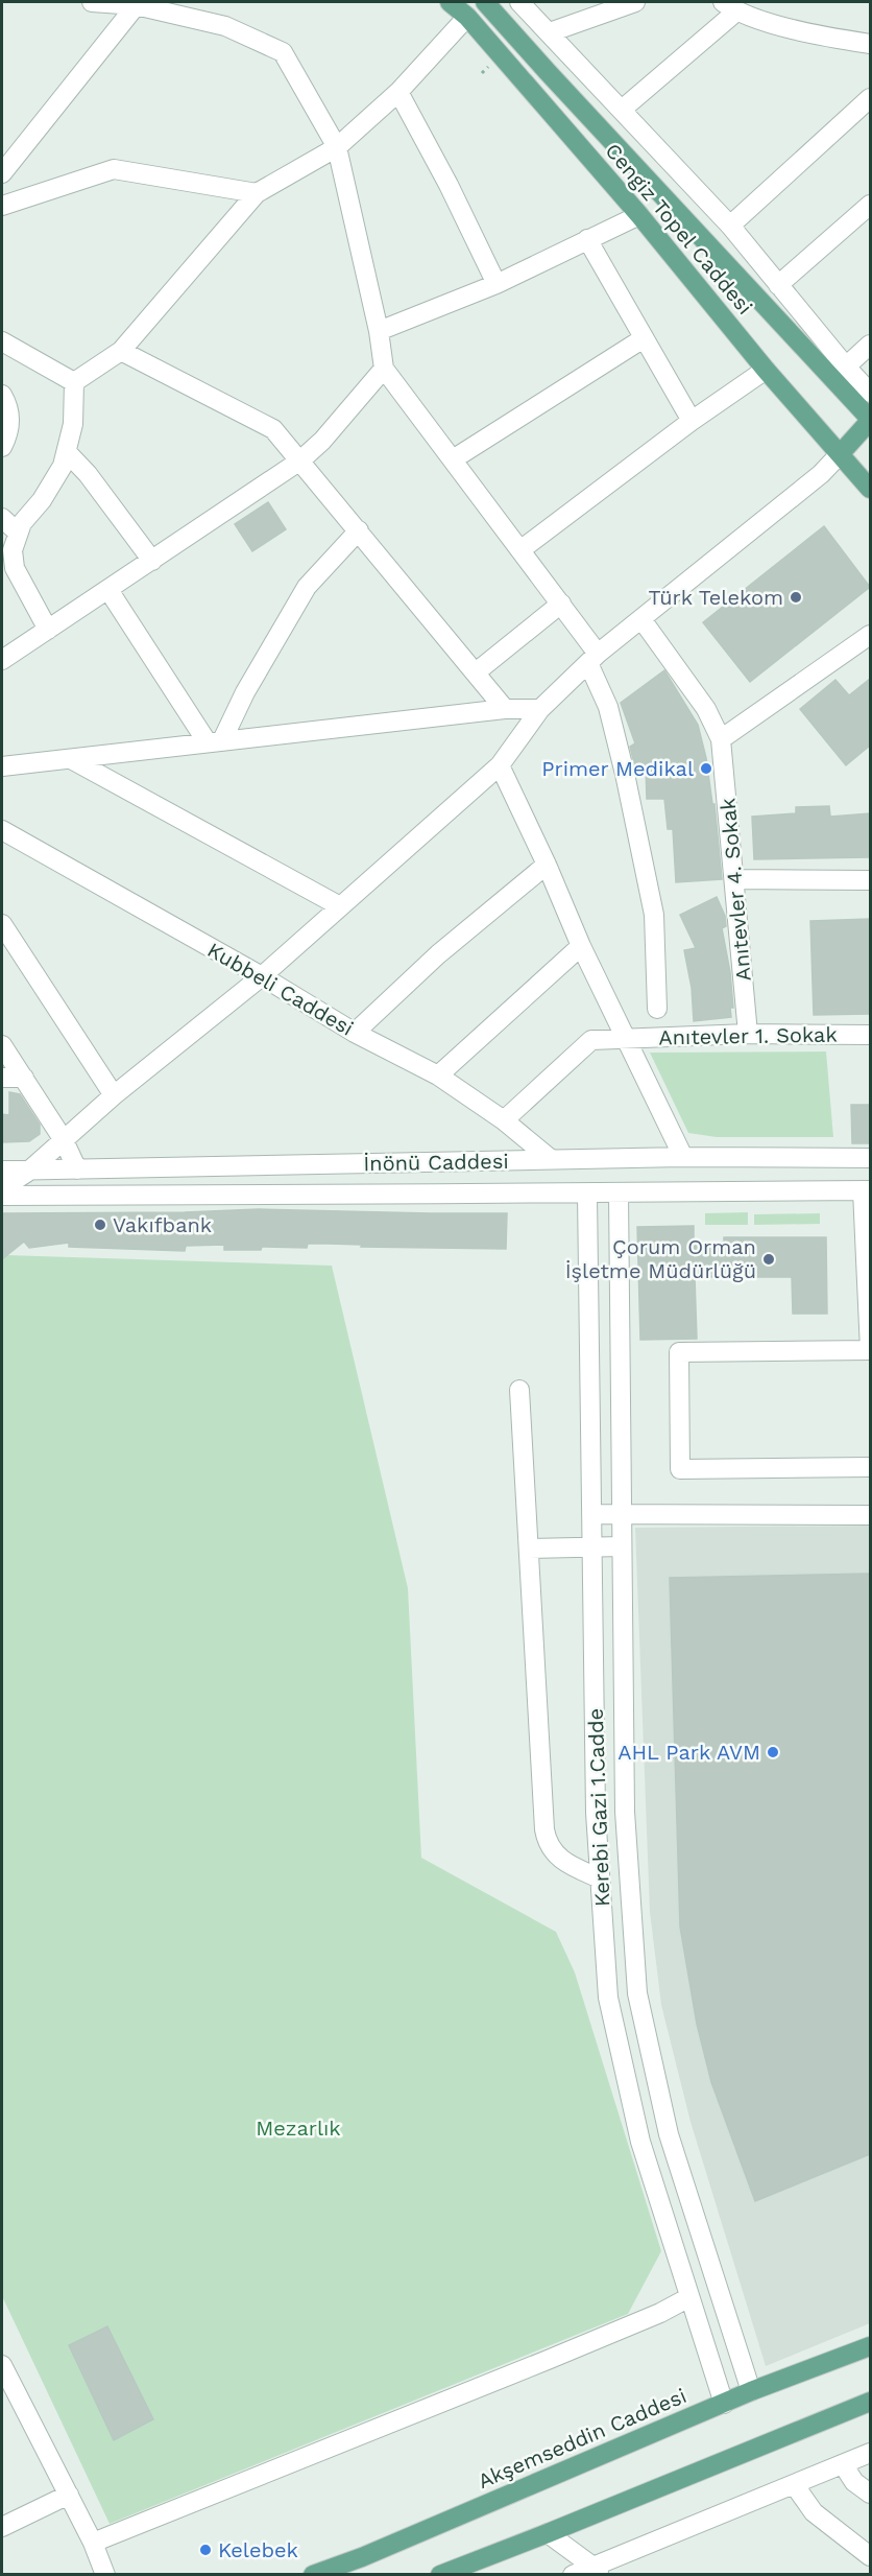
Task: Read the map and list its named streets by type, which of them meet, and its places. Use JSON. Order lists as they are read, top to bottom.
{
  "streets": {
    "main road": ["Cengiz Topel Caddesi", "Akşemseddin Caddesi"],
    "street": [
      "Anıtevler 4. Sokak",
      "Kubbeli Caddesi",
      "Anıtevler 1. Sokak",
      "İnönü Caddesi",
      "Kerebi Gazi 1.Cadde"
    ]
  },
  "crossings": [
    ["Anıtevler 4. Sokak", "Anıtevler 1. Sokak"],
    ["Kubbeli Caddesi", "Anıtevler 1. Sokak"],
    ["Kubbeli Caddesi", "İnönü Caddesi"],
    ["İnönü Caddesi", "Kerebi Gazi 1.Cadde"],
    ["Kerebi Gazi 1.Cadde", "Akşemseddin Caddesi"]
  ],
  "parks": ["Mezarlık"],
  "places": [
    "Türk Telekom",
    "Primer Medikal",
    "Vakıfbank",
    "Çorum Orman İşletme Müdürlüğü",
    "AHL Park AVM",
    "Kelebek"
  ]
}
